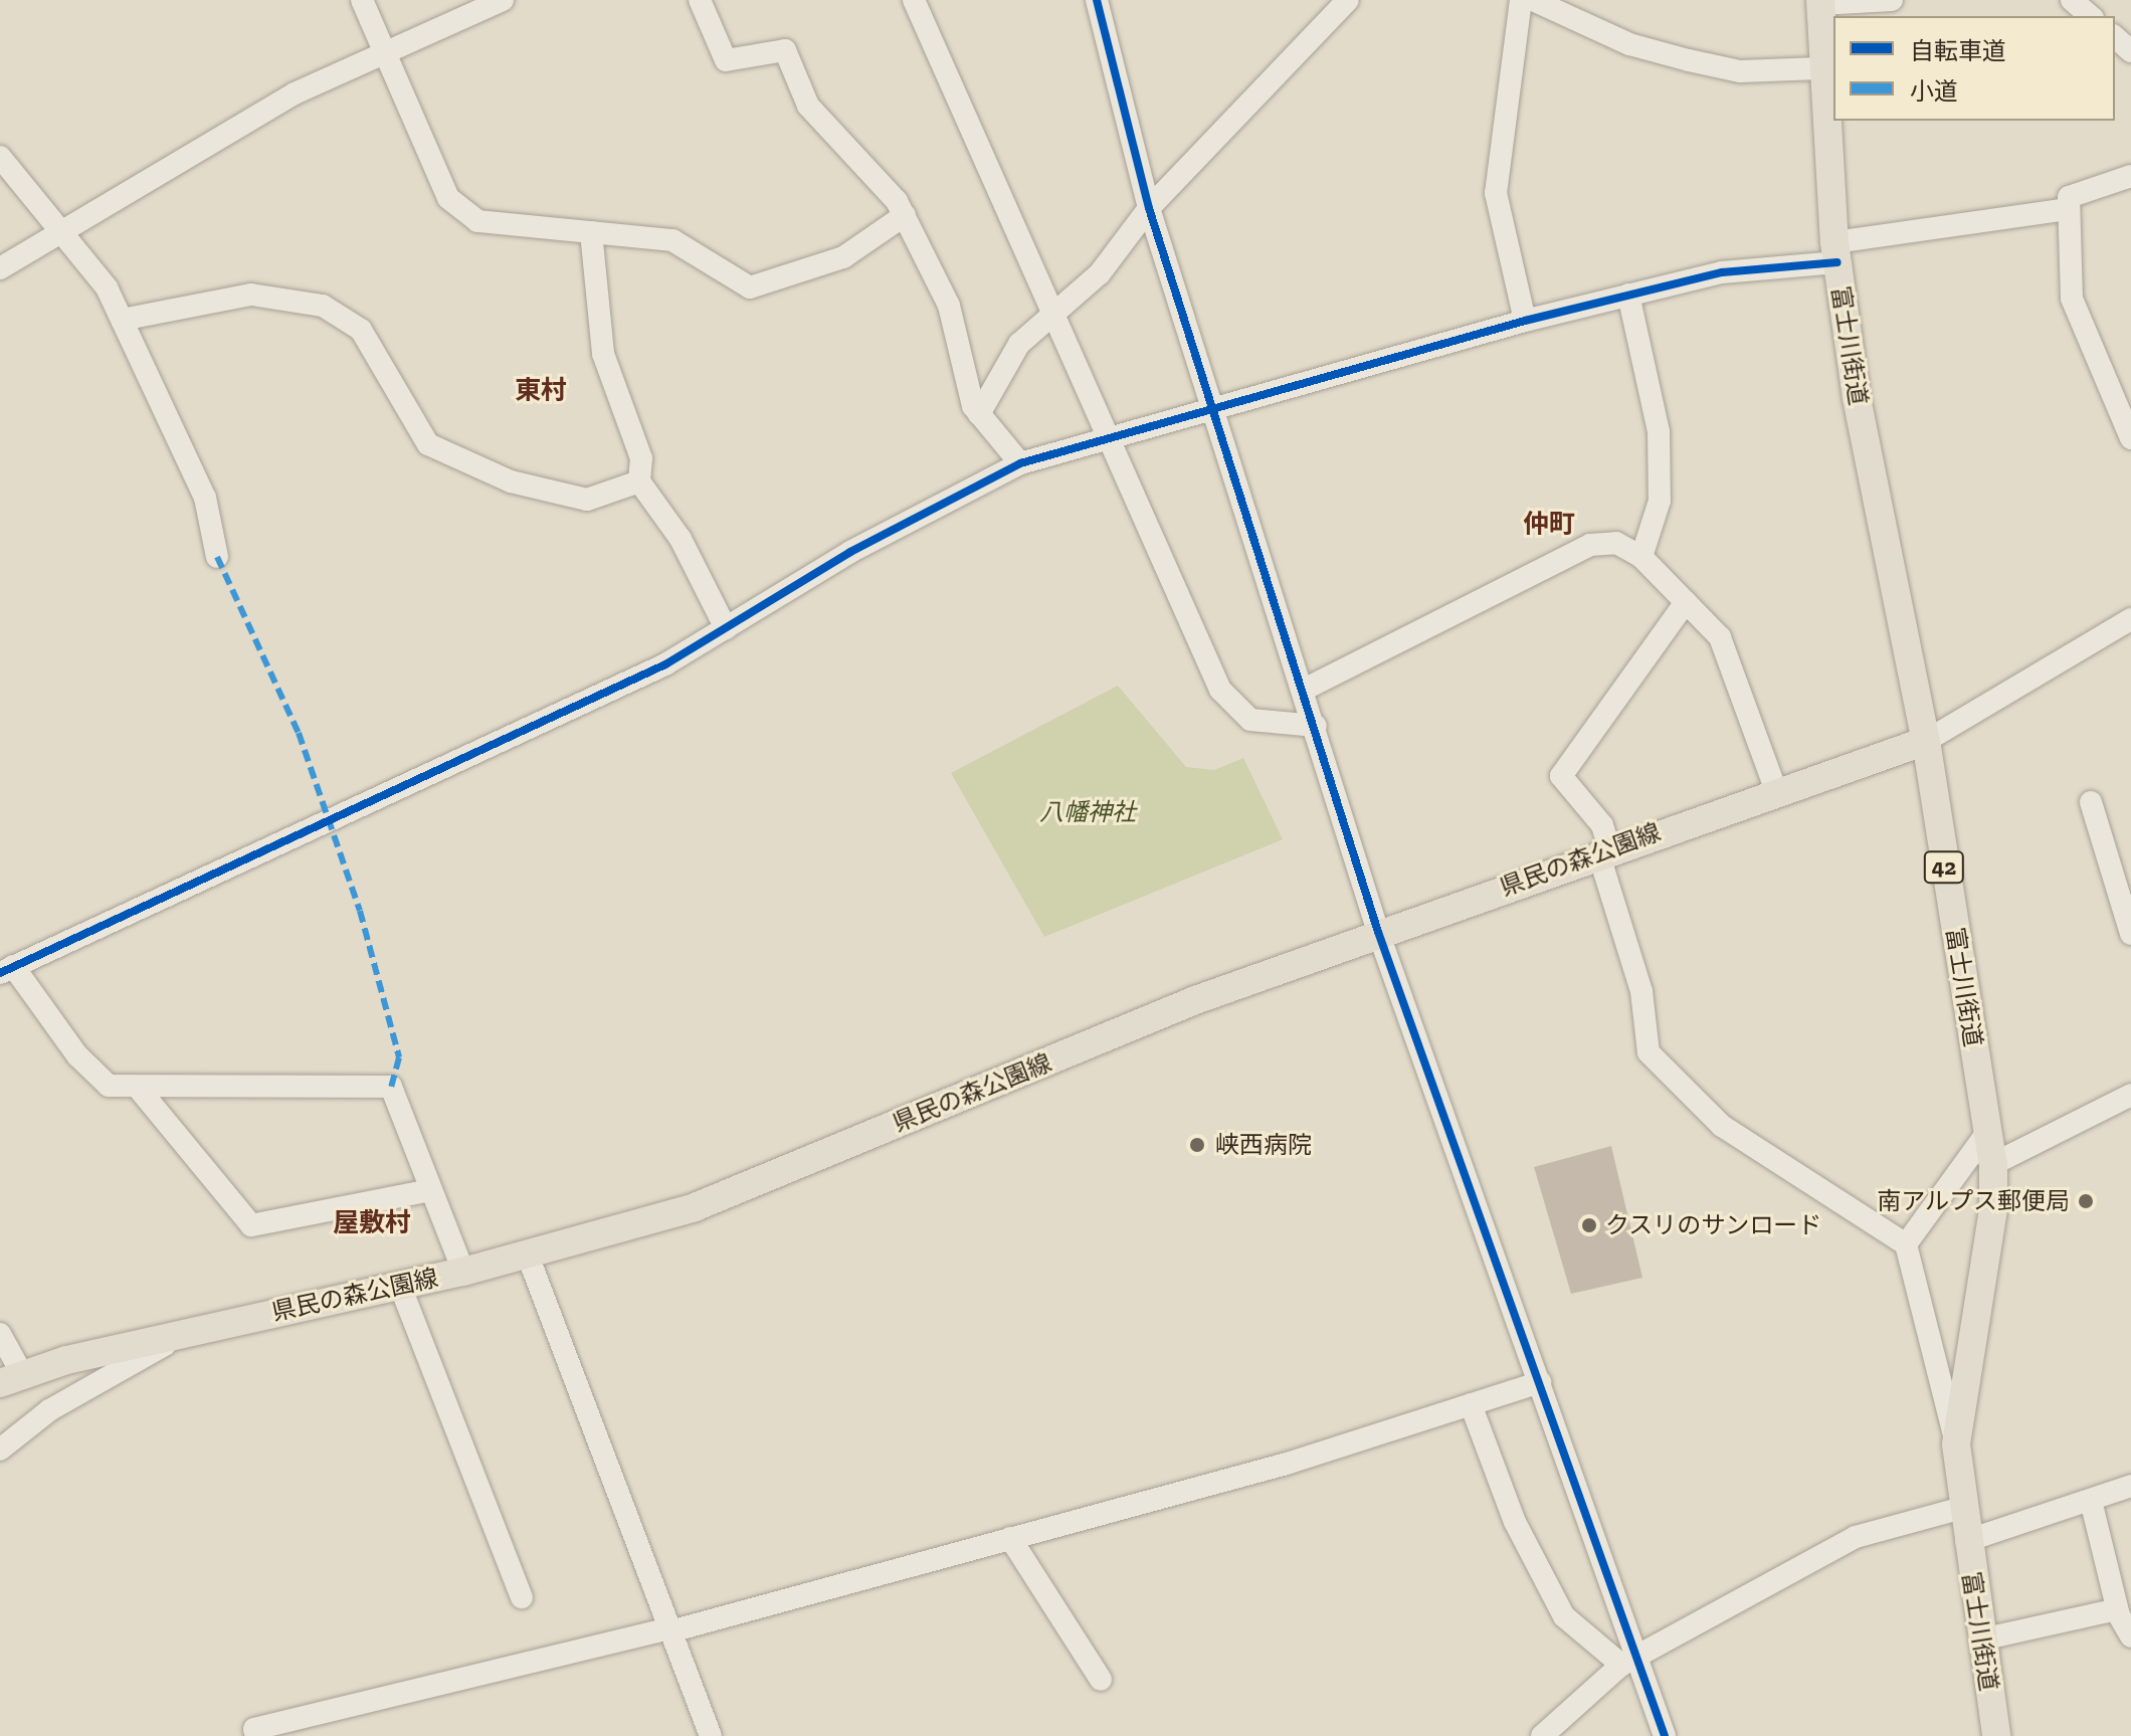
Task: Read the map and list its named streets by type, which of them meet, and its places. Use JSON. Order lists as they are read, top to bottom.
{
  "streets": {
    "main road": ["富士川街道", "県民の森公園線", "42"]
  },
  "crossings": [
    ["富士川街道", "県民の森公園線"]
  ],
  "districts": ["東村", "仲町", "屋敷村"],
  "parks": ["八幡神社"],
  "places": ["峡西病院", "南アルプス郵便局", "クスリのサンロード"],
  "legend": ["自転車道", "小道"]
}
